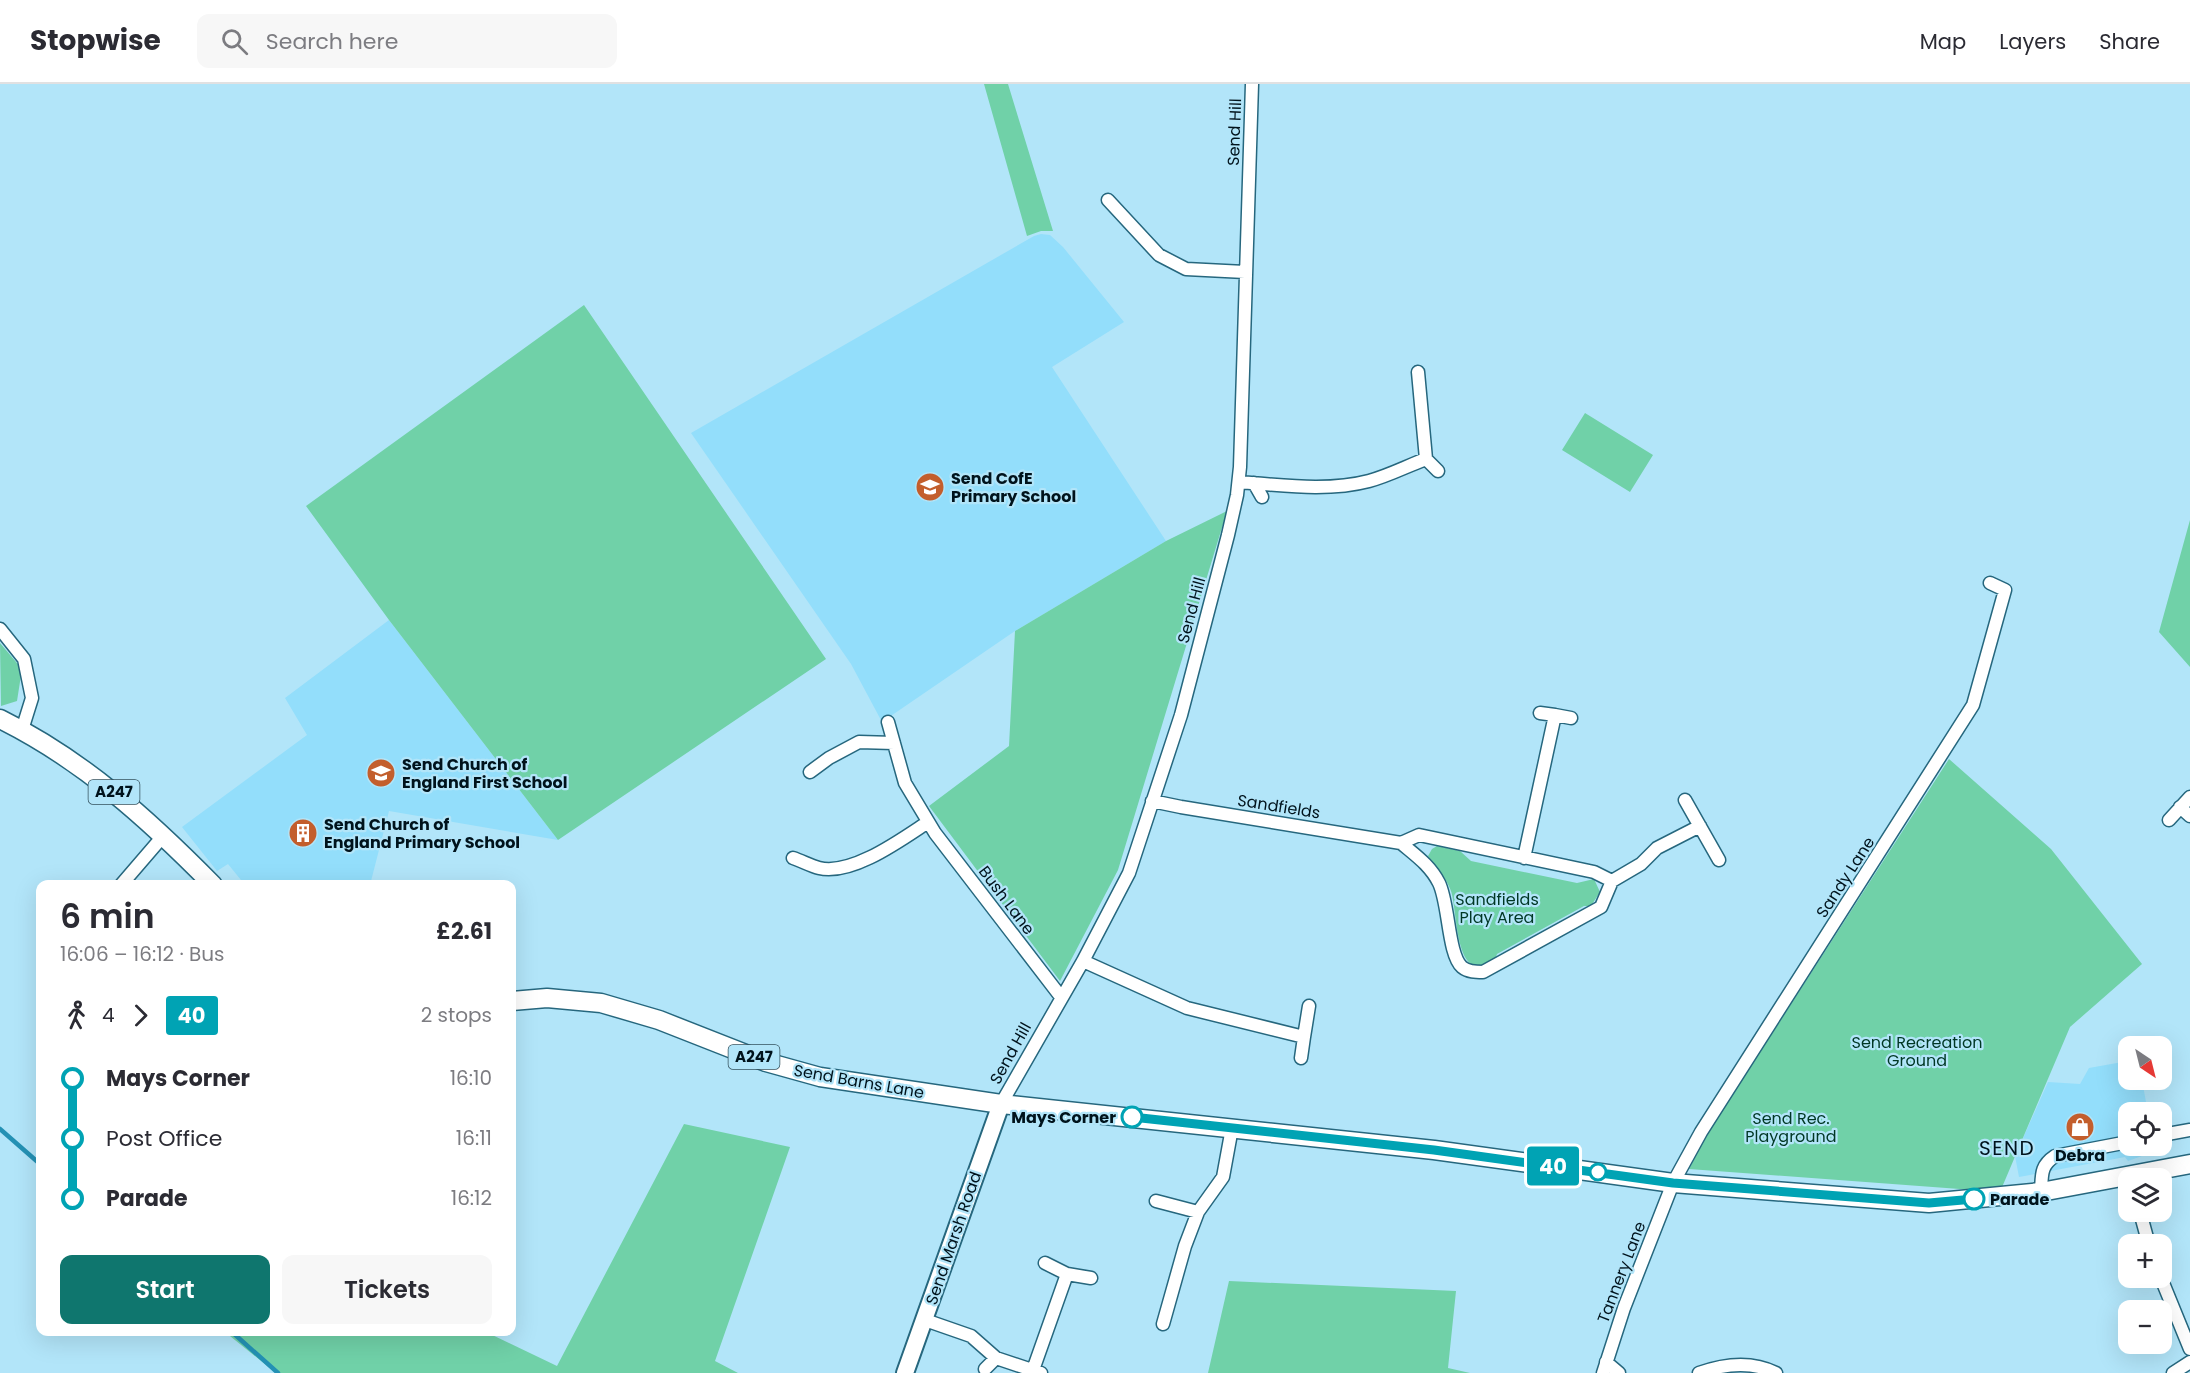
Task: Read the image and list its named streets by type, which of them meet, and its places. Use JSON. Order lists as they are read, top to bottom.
{
  "streets": {
    "main road": ["A247", "Send Barns Lane", "Send Marsh Road"],
    "street": [
      "Send Hill",
      "Sandfields",
      "Sandy Lane",
      "Bush Lane",
      "Tannery Lane"
    ]
  },
  "crossings": [
    ["Send Hill", "A247"],
    ["Send Hill", "Sandfields"],
    ["Send Hill", "Bush Lane"],
    ["Send Hill", "Send Barns Lane"],
    ["Send Hill", "Send Marsh Road"],
    ["A247", "Sandy Lane"],
    ["A247", "Send Barns Lane"],
    ["A247", "Send Marsh Road"],
    ["A247", "Tannery Lane"],
    ["Sandy Lane", "Tannery Lane"],
    ["Send Barns Lane", "Send Marsh Road"]
  ],
  "districts": ["SEND"],
  "parks": ["Sandfields Play Area", "Send Recreation Ground", "Send Rec. Playground"],
  "places": {
    "school or university": ["Send CofE Primary School", "Send Church of England First School"],
    "building": ["Send Church of England Primary School"],
    "other": ["Mays Corner", "Parade"],
    "shop": ["Debra"]
  },
  "lines": ["bus line 40"],
  "north": "bottom right",
  "page": {
    "header": "Stopwise",
    "search": "Search here",
    "nav": ["Map", "Layers", "Share"],
    "on_map": "40",
    "heading": ["6 min", "16:06 – 16:12 · Bus", "£2.61"],
    "legs": ["4", "40", "2 stops"],
    "map_buttons": ["+", "−"],
    "list": [
      {
        "name": "Mays Corner",
        "value": "16:10"
      },
      {
        "name": "Post Office",
        "value": "16:11"
      },
      {
        "name": "Parade",
        "value": "16:12"
      }
    ],
    "buttons": ["Start", "Tickets"]
  }
}
